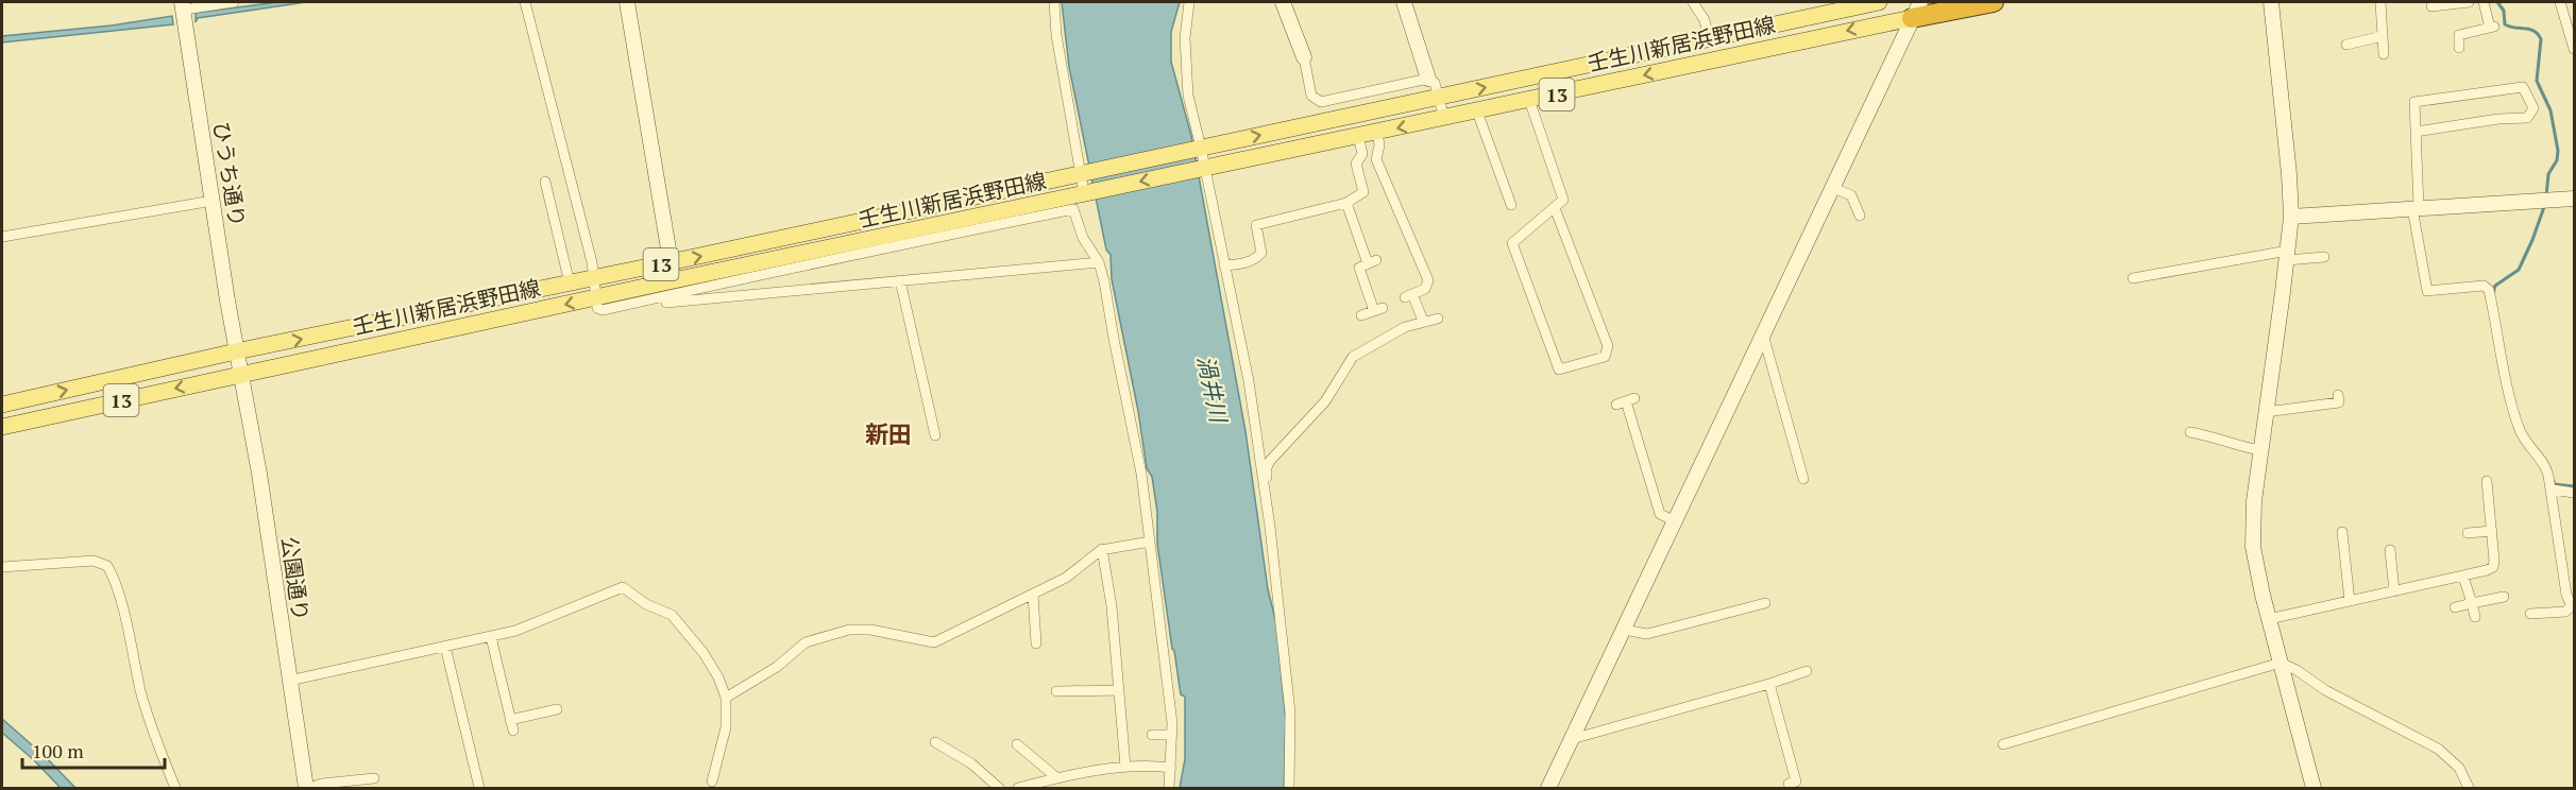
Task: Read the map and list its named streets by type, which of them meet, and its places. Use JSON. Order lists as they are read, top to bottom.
{
  "streets": {
    "main road": ["壬生川新居浜野田線", "13"],
    "street": ["ひうち通り", "公園通り"]
  },
  "crossings": [
    ["壬生川新居浜野田線", "ひうち通り"],
    ["壬生川新居浜野田線", "公園通り"],
    ["ひうち通り", "公園通り"]
  ],
  "districts": ["新田"],
  "water": ["渦井川"],
  "scale_bar": "100 m"
}
